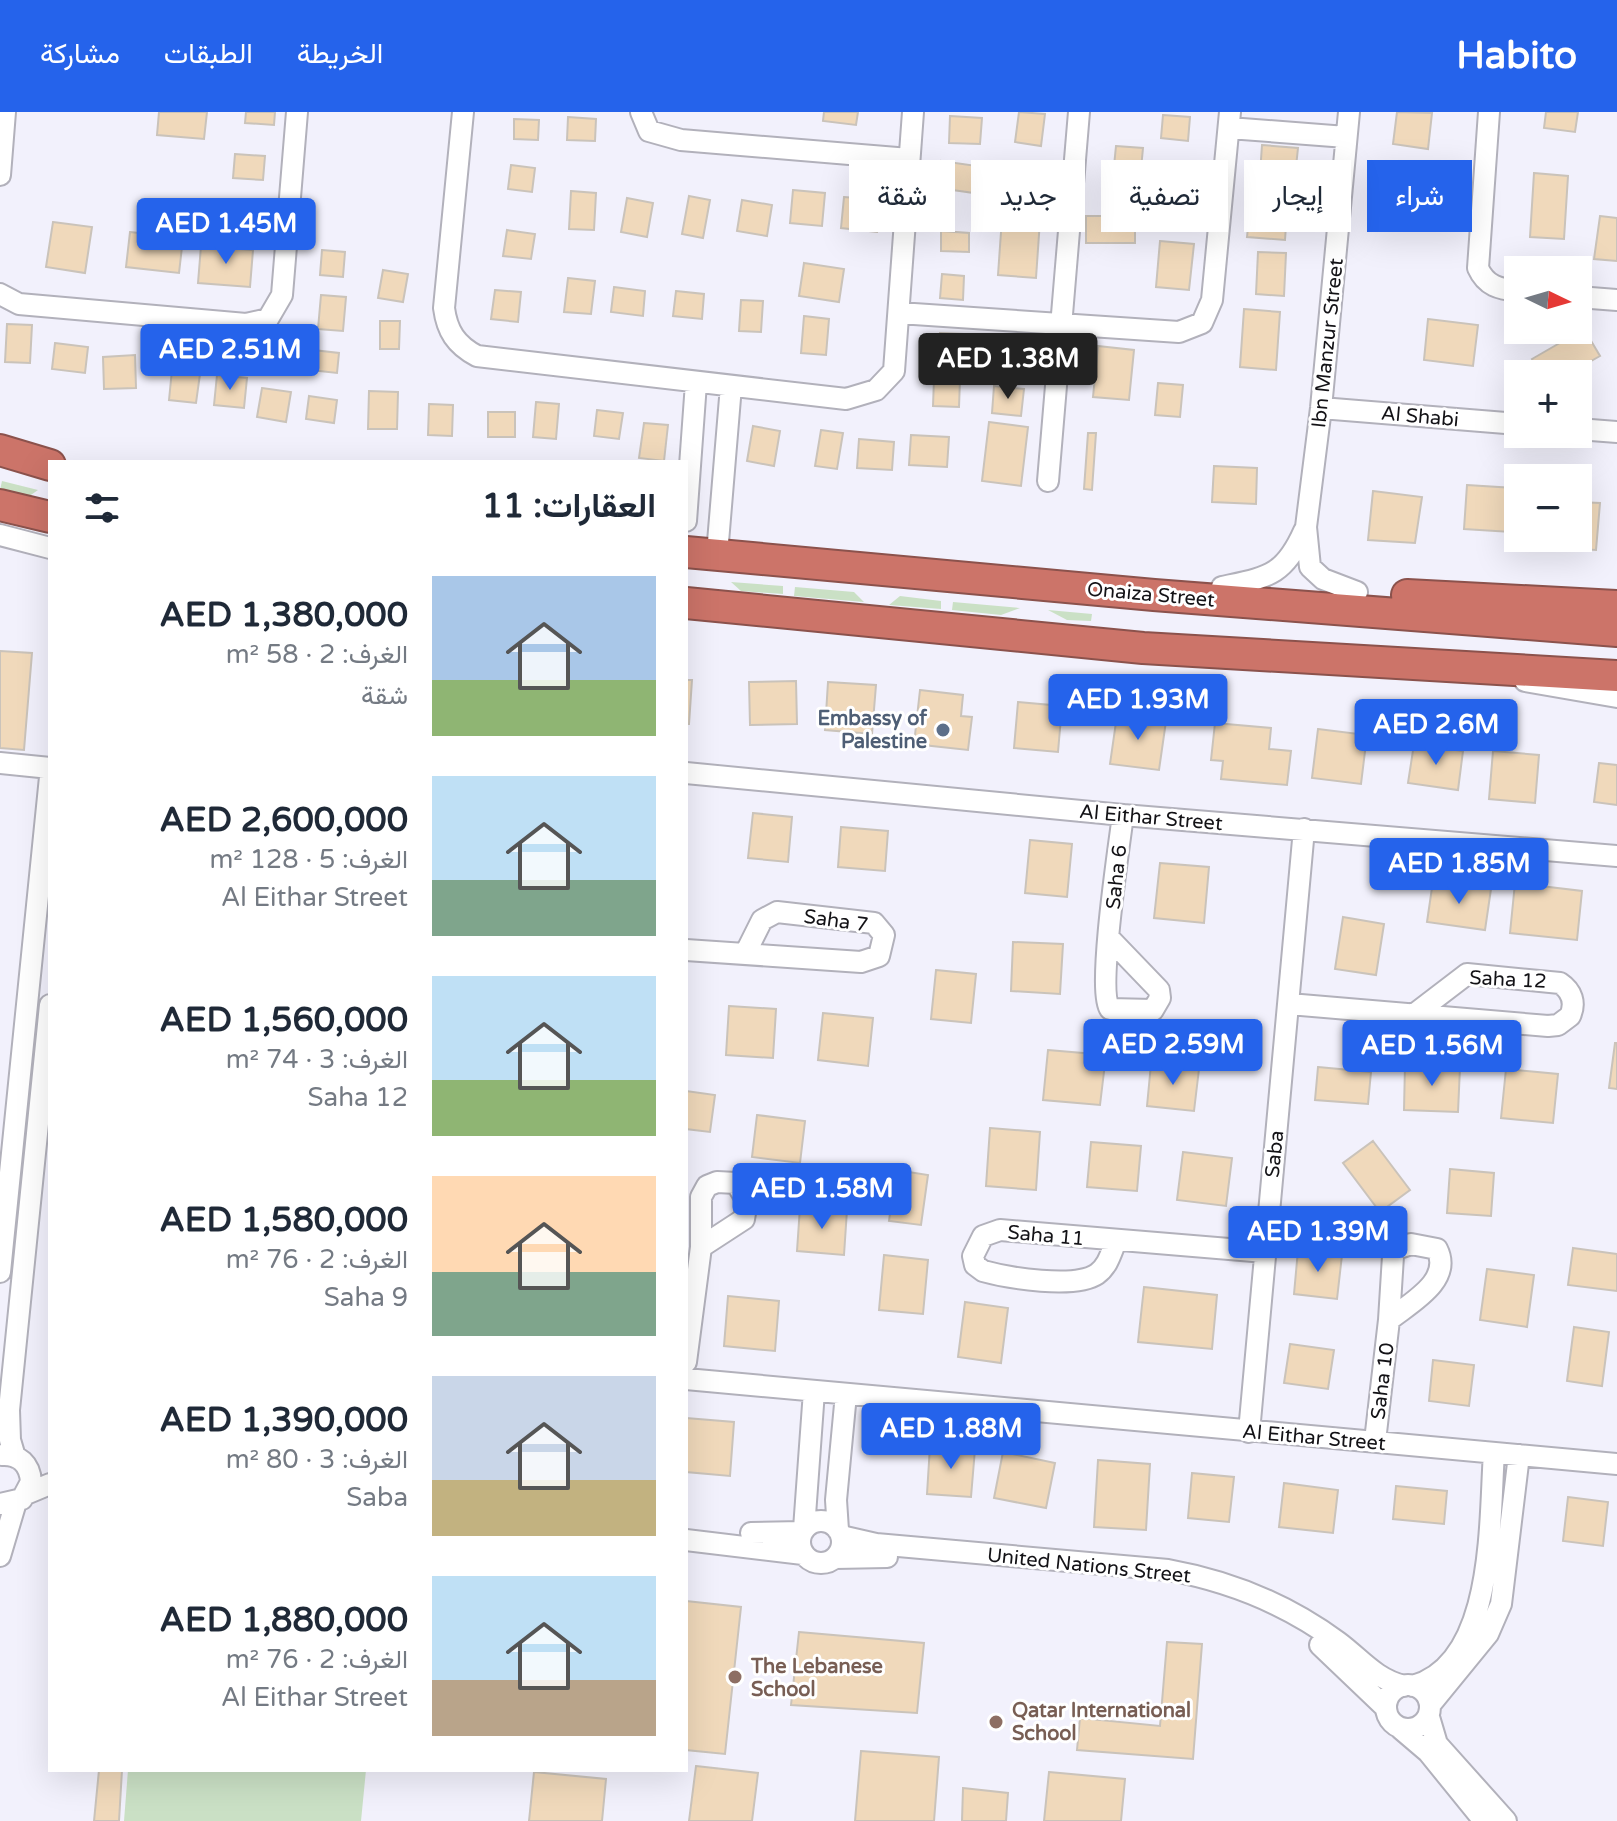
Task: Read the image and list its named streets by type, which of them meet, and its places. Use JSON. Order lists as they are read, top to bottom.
{
  "streets": {
    "highway": ["Onaiza Street"],
    "street": [
      "Ibn Manzur Street",
      "Al Shabi",
      "Al Eithar Street",
      "Saha 6",
      "Saha 7",
      "Saha 12",
      "Saba",
      "Saha 11",
      "Saha 10",
      "United Nations Street"
    ]
  },
  "crossings": [
    ["Ibn Manzur Street", "Al Shabi"],
    ["Al Eithar Street", "Saha 6"],
    ["Al Eithar Street", "Saba"],
    ["Al Eithar Street", "Saha 10"],
    ["Saha 12", "Saba"],
    ["Saba", "Saha 11"]
  ],
  "places": ["Embassy of Palestine", "The Lebanese School", "Qatar International School"],
  "north": "right",
  "page": {
    "header": "Habito",
    "nav": ["الخريطة", "الطبقات", "مشاركة"],
    "chip": [
      "شراء",
      "إيجار",
      "تصفية",
      "جديد",
      "شقة"
    ],
    "price": [
      "AED 1.45M",
      "AED 2.51M",
      "AED 1.38M",
      "AED 1.93M",
      "AED 2.6M",
      "AED 1.85M",
      "AED 2.59M",
      "AED 1.56M",
      "AED 1.58M",
      "AED 1.39M",
      "AED 1.88M"
    ],
    "map_buttons": ["+", "−"],
    "heading": "العقارات: 11",
    "list": [
      {
        "name": "AED 1,380,000",
        "note": "الغرف: 2 · 58 m² · شقة"
      },
      {
        "name": "AED 2,600,000",
        "note": "الغرف: 5 · 128 m² · Al Eithar Street"
      },
      {
        "name": "AED 1,560,000",
        "note": "الغرف: 3 · 74 m² · Saha 12"
      },
      {
        "name": "AED 1,580,000",
        "note": "الغرف: 2 · 76 m² · Saha 9"
      },
      {
        "name": "AED 1,390,000",
        "note": "الغرف: 3 · 80 m² · Saba"
      },
      {
        "name": "AED 1,880,000",
        "note": "الغرف: 2 · 76 m² · Al Eithar Street"
      }
    ]
  }
}
